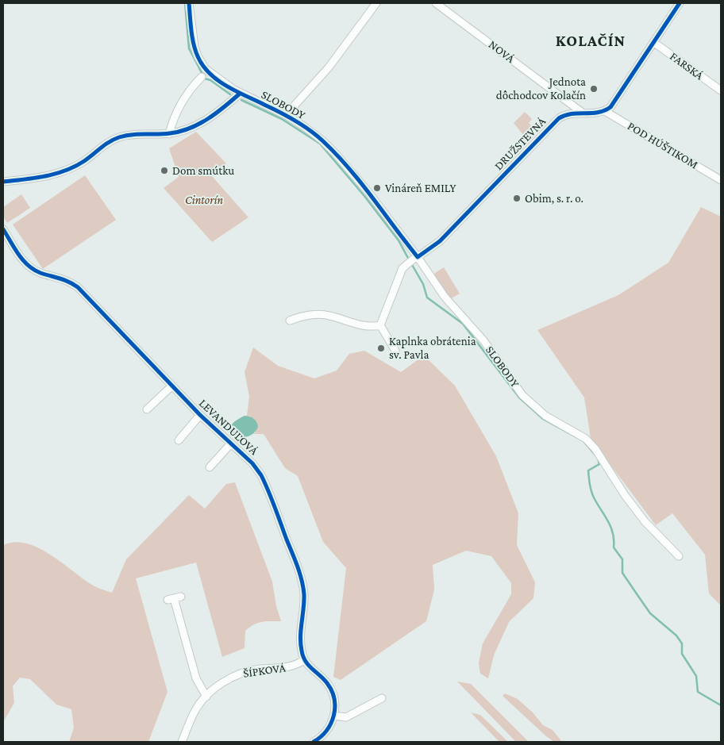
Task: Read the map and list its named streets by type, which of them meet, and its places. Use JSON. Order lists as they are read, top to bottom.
{
  "streets": {
    "street": [
      "NOVÁ",
      "FARSKÁ",
      "SLOBODY",
      "DRUŽSTEVNÁ",
      "POD HÚŠTIKOM",
      "LEVANDUĽOVÁ",
      "ŠÍPKOVÁ"
    ]
  },
  "crossings": [
    ["SLOBODY", "DRUŽSTEVNÁ"],
    ["LEVANDUĽOVÁ", "ŠÍPKOVÁ"]
  ],
  "districts": ["KOLAČÍN"],
  "parks": ["Cintorín"],
  "places": [
    "Jednota dôchodcov Kolačín",
    "Dom smútku",
    "Vináreň EMILY",
    "Obim, s. r. o.",
    "Kaplnka obrátenia sv. Pavla"
  ]
}
